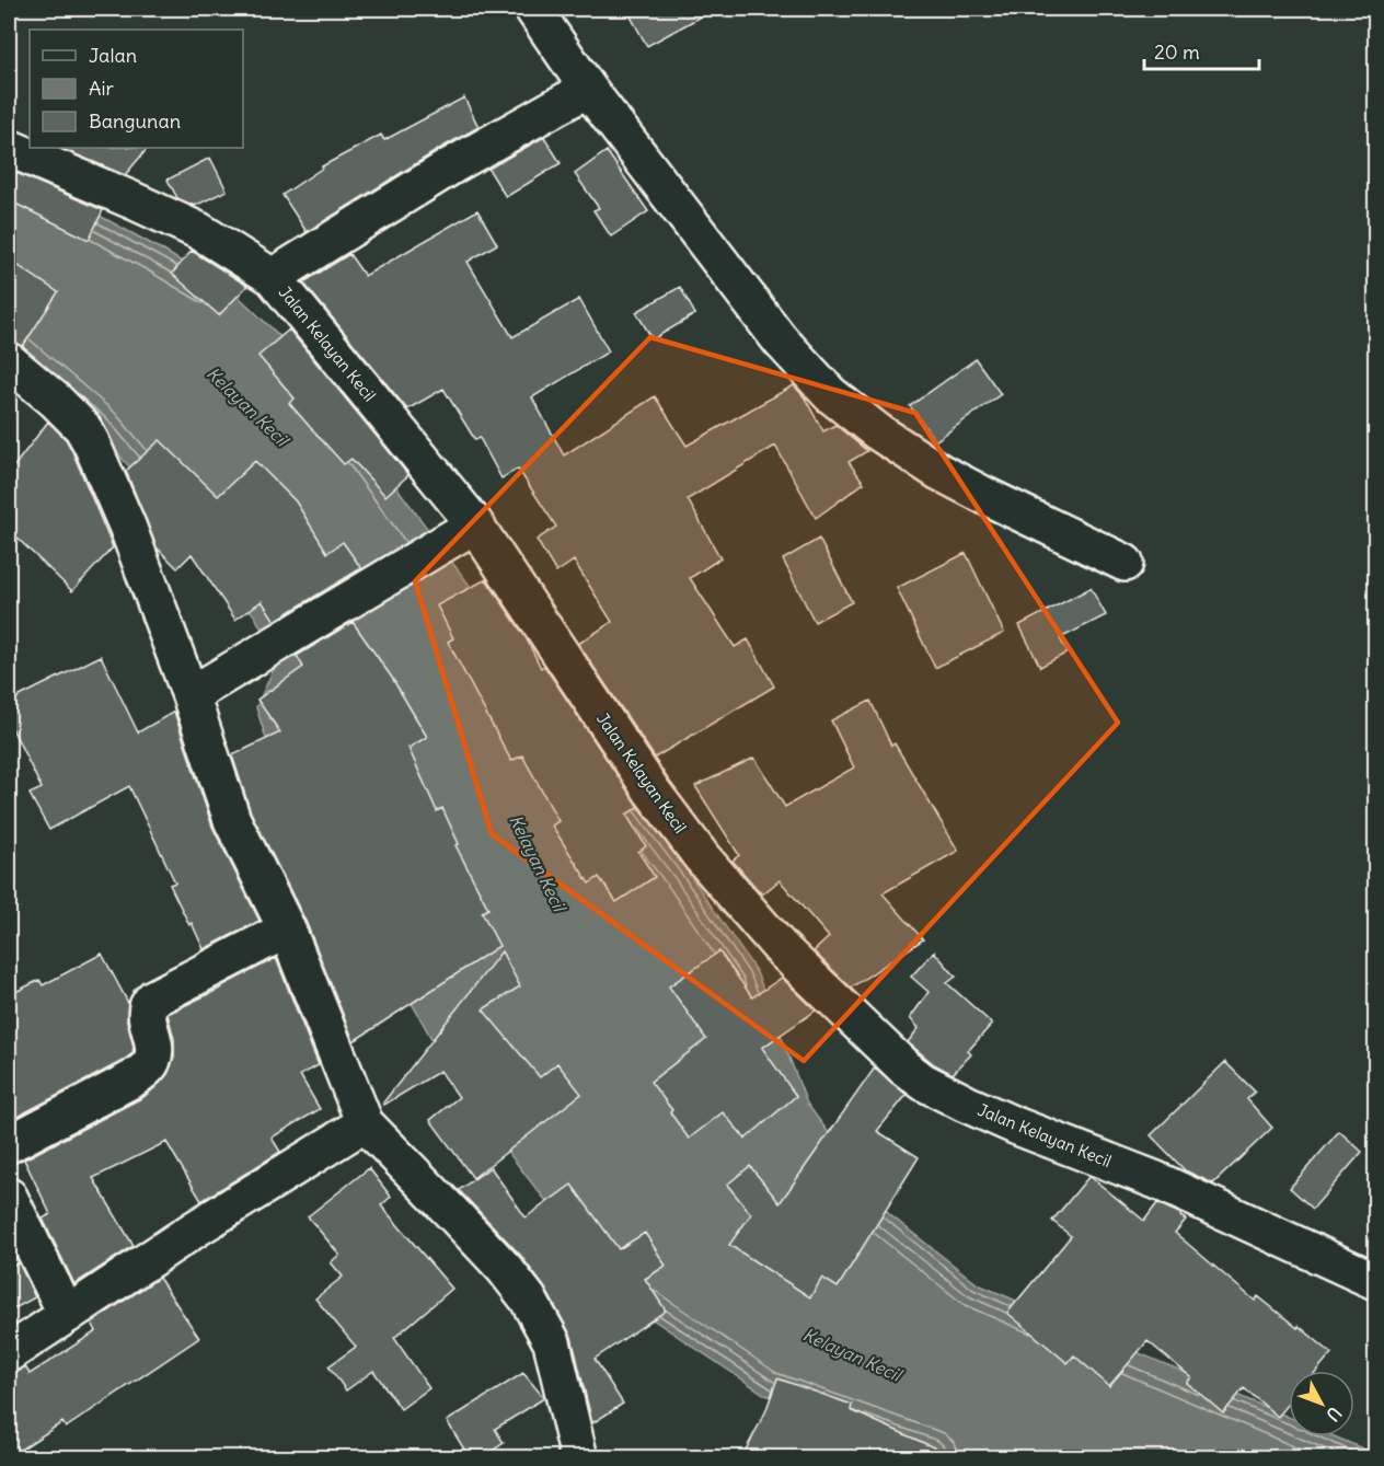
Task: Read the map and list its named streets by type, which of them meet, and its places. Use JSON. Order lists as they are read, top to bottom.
{
  "streets": {
    "street": ["Jalan Kelayan Kecil"]
  },
  "water": ["Kelayan Kecil"],
  "legend": ["Jalan", "Air", "Bangunan"],
  "scale_bar": "20 m",
  "north": "bottom right"
}
